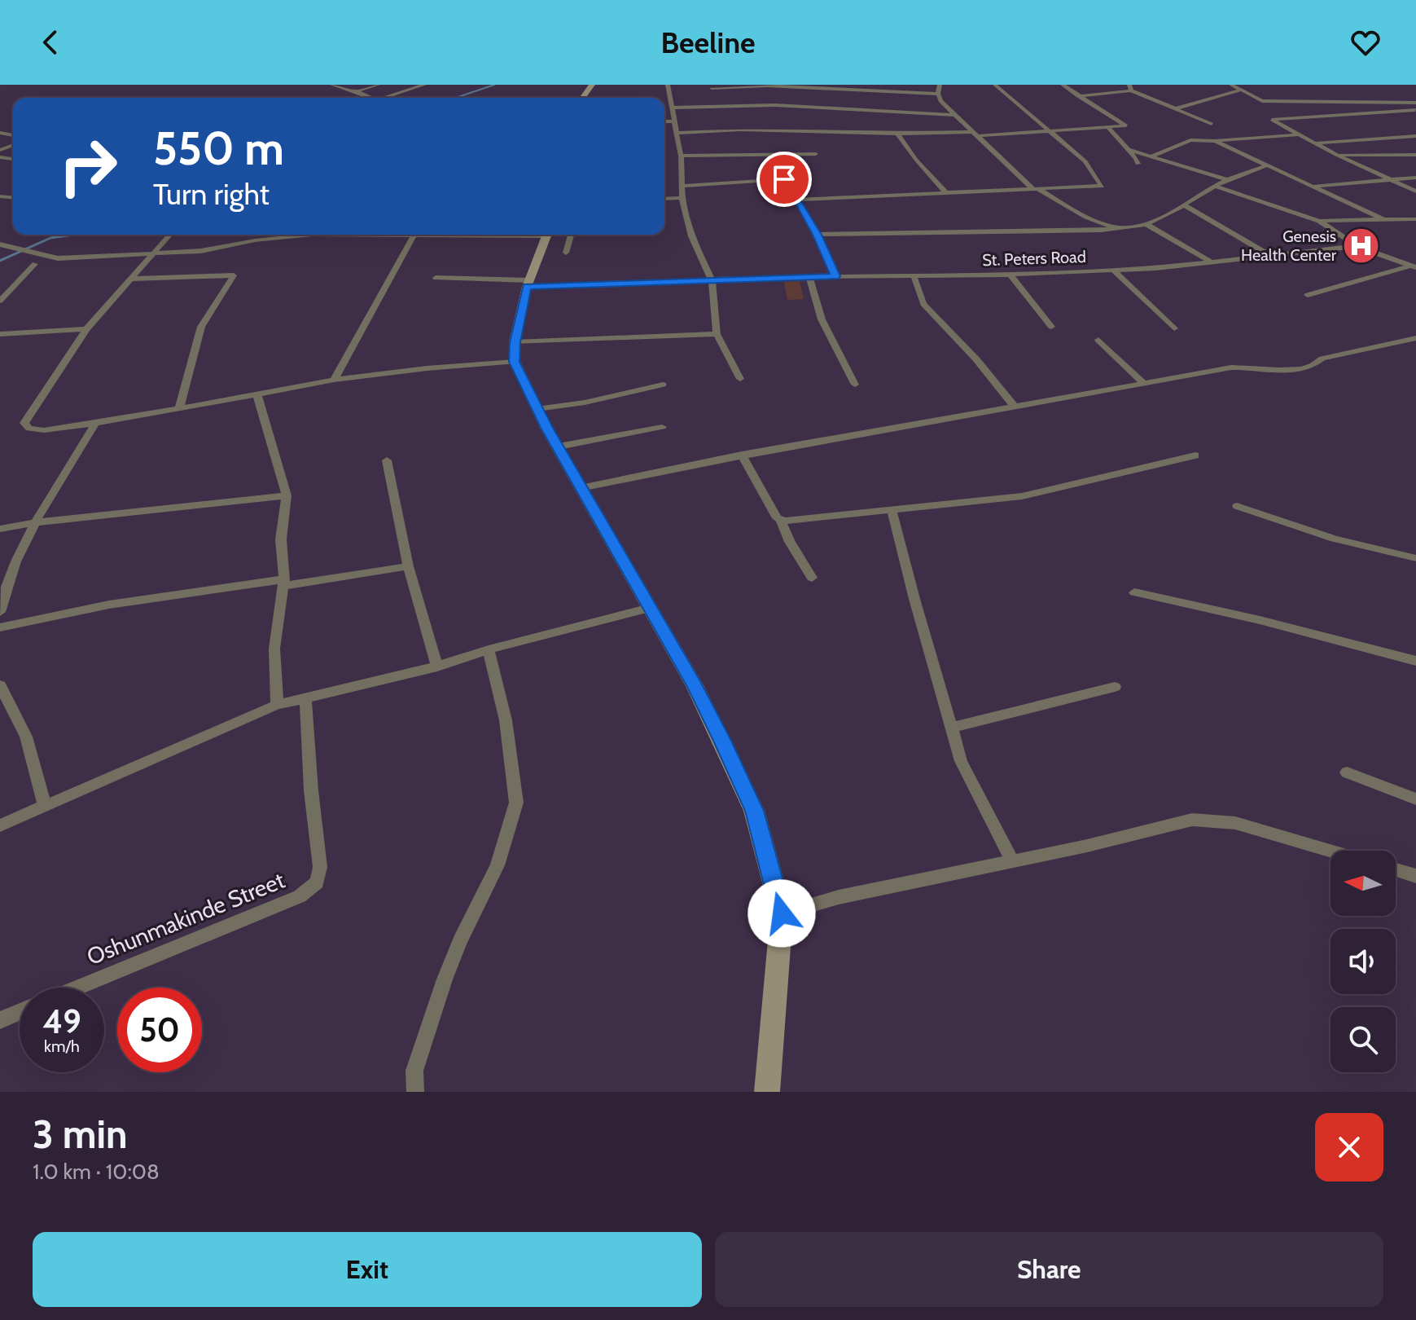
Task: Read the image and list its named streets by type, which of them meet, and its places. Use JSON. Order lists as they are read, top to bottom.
{
  "streets": {
    "street": ["St. Peters Road", "Oshunmakinde Street"]
  },
  "places": {
    "hospital": ["Genesis Health Center"]
  },
  "north": "left",
  "page": {
    "header": "Beeline",
    "turn": ["550 m", "Turn right"],
    "speed": "49 km/h",
    "limit": "50",
    "heading": ["3 min", "1.0 km · 10:08"],
    "buttons": ["Exit", "Share"]
  }
}
